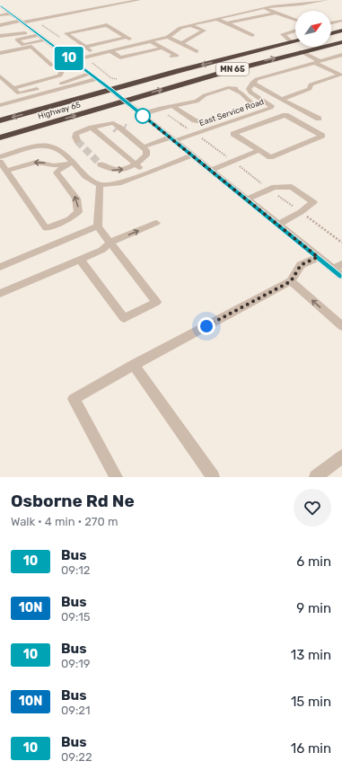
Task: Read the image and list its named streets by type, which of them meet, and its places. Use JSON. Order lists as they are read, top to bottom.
{
  "streets": {
    "highway": ["MN 65", "Highway 65"],
    "street": ["East Service Road"]
  },
  "crossings": [
    ["MN 65", "Highway 65"]
  ],
  "lines": ["bus line 10"],
  "north": "top right",
  "page": {
    "on_map": "10",
    "heading": ["Osborne Rd Ne", "Walk · 4 min · 270 m"],
    "list": [
      {
        "mark": "10",
        "name": "Bus",
        "note": "09:12",
        "value": "6 min"
      },
      {
        "mark": "10N",
        "name": "Bus",
        "note": "09:15",
        "value": "9 min"
      },
      {
        "mark": "10",
        "name": "Bus",
        "note": "09:19",
        "value": "13 min"
      },
      {
        "mark": "10N",
        "name": "Bus",
        "note": "09:21",
        "value": "15 min"
      },
      {
        "mark": "10",
        "name": "Bus",
        "note": "09:22",
        "value": "16 min"
      }
    ]
  }
}
